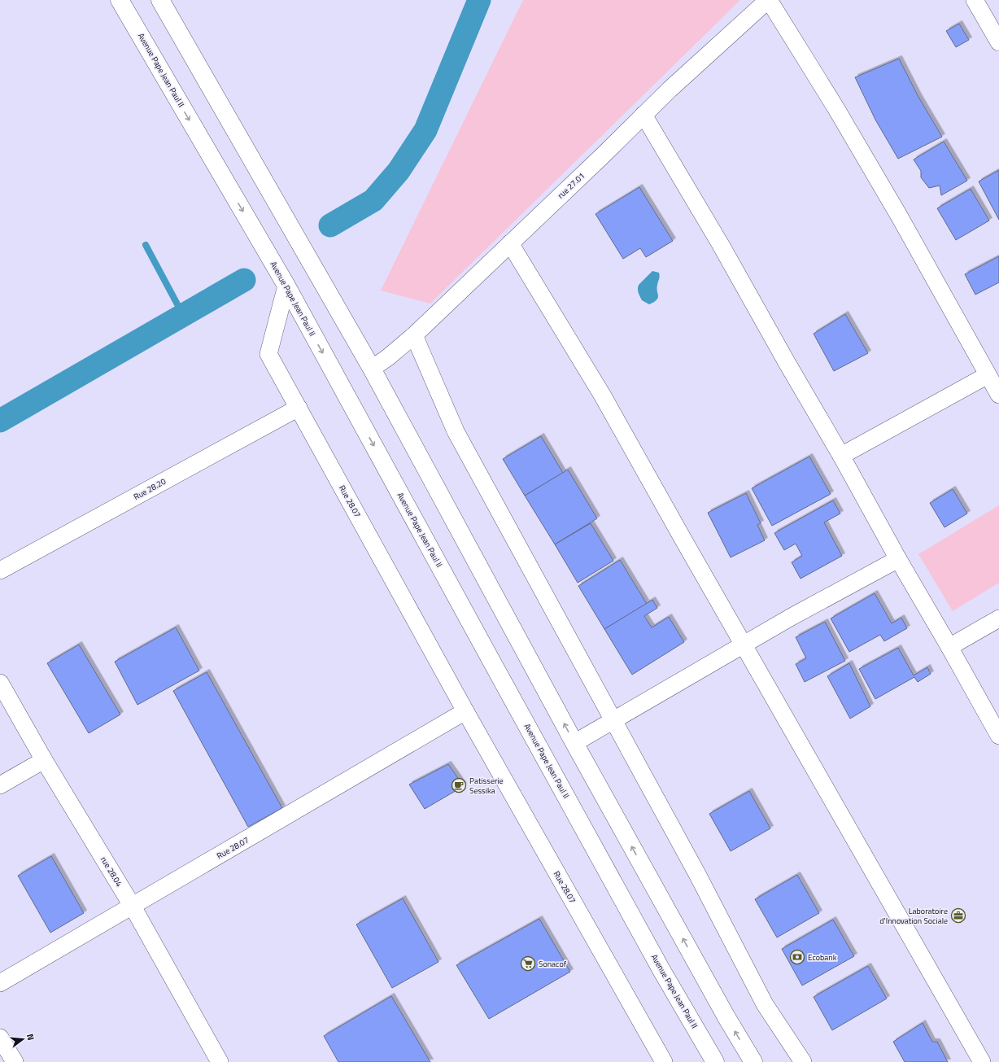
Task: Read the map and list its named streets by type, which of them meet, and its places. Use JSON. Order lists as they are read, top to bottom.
{
  "streets": {
    "highway": ["Avenue Pape Jean Paul II"],
    "street": [
      "rue 27.01",
      "Rue 28.20",
      "Rue 28.07",
      "rue 28.04"
    ]
  },
  "crossings": [
    ["Avenue Pape Jean Paul II", "Rue 28.07"],
    ["Rue 28.20", "Rue 28.07"],
    ["Rue 28.07", "rue 28.04"]
  ],
  "places": {
    "cafe": ["Patisserie Sessika"],
    "office": ["Laboratoire d'Innovation Sociale"],
    "bank": ["Ecobank"],
    "supermarket": ["Sonacof"]
  },
  "north": "right"
}
